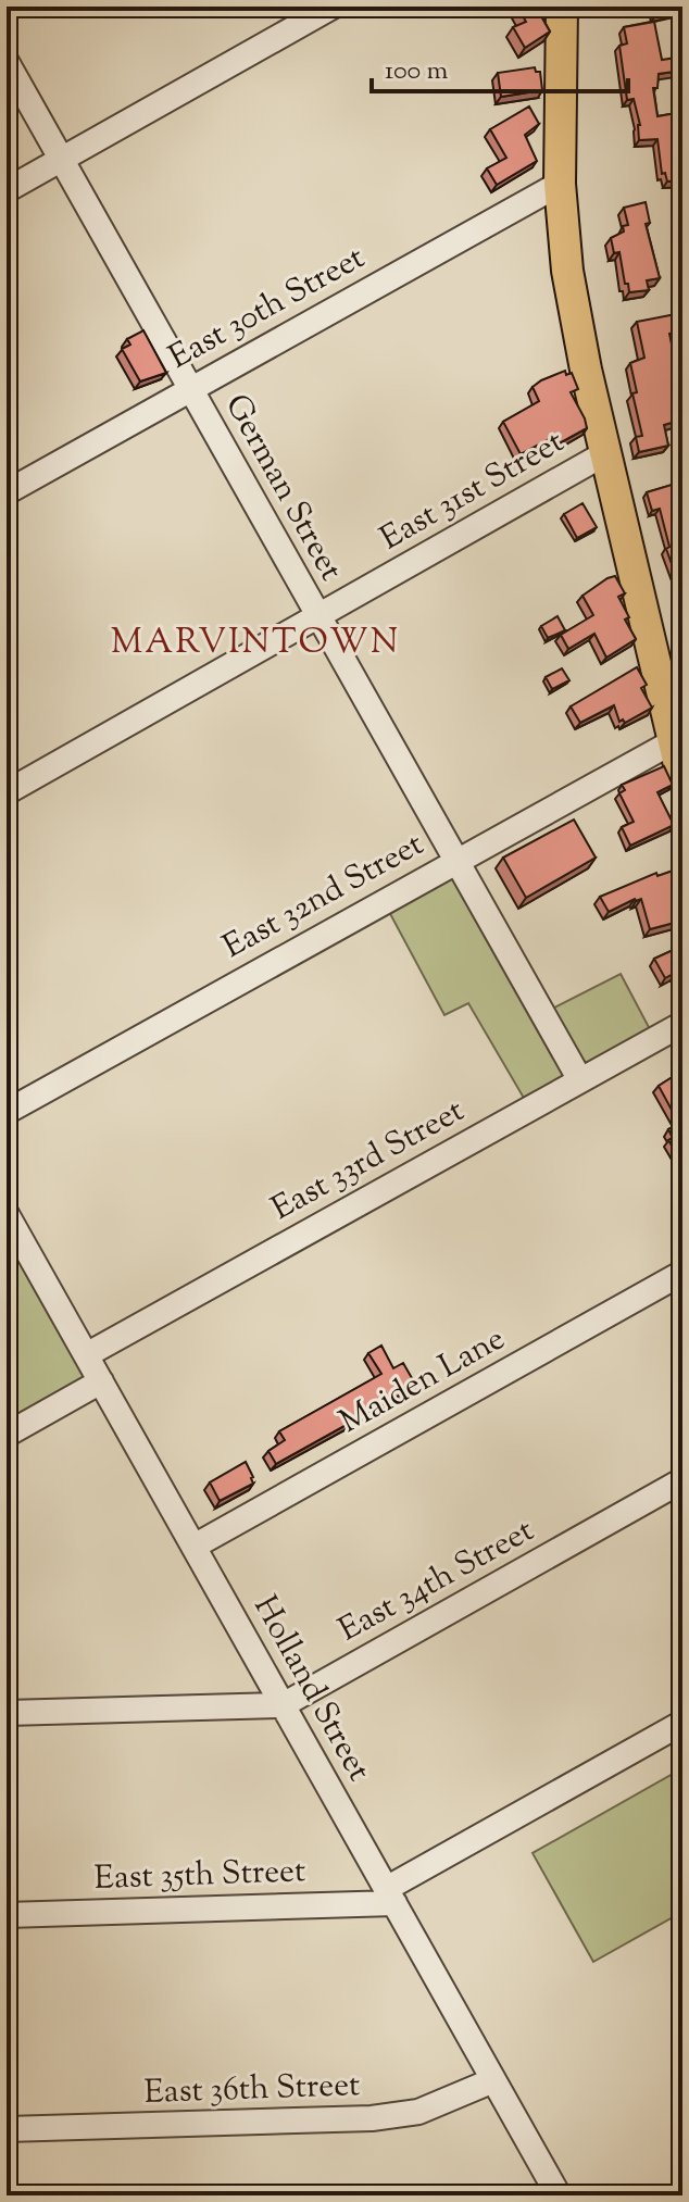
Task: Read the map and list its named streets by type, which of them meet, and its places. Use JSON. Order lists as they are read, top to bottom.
{
  "streets": {
    "street": [
      "East 30th Street",
      "German Street",
      "East 31st Street",
      "East 32nd Street",
      "East 33rd Street",
      "Maiden Lane",
      "East 34th Street",
      "Holland Street",
      "East 35th Street",
      "East 36th Street"
    ]
  },
  "crossings": [
    ["East 30th Street", "German Street"],
    ["German Street", "East 31st Street"],
    ["German Street", "East 32nd Street"],
    ["German Street", "East 33rd Street"],
    ["East 33rd Street", "Holland Street"],
    ["Maiden Lane", "Holland Street"],
    ["East 34th Street", "Holland Street"],
    ["Holland Street", "East 35th Street"],
    ["Holland Street", "East 36th Street"]
  ],
  "districts": ["MARVINTOWN"],
  "scale_bar": "100 m"
}
